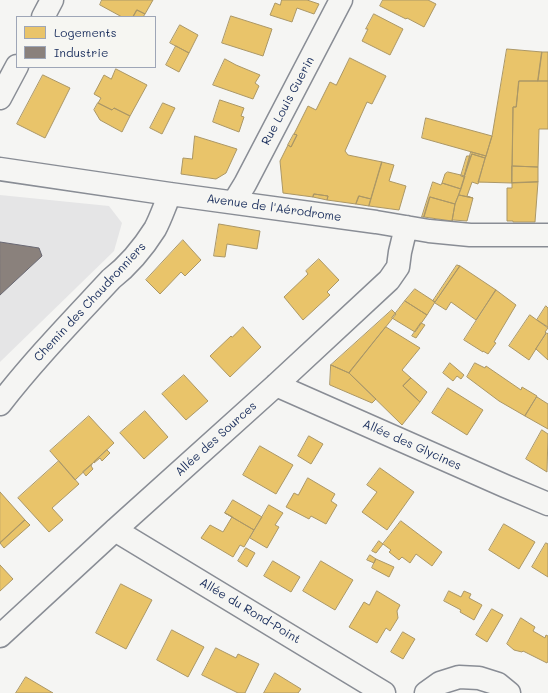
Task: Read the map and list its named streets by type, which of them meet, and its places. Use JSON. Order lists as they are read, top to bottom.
{
  "streets": {
    "street": [
      "Rue Louis Guerin",
      "Avenue de l'Aérodrome",
      "Chemin des Chaudronniers",
      "Allée des Sources",
      "Allée des Glycines",
      "Allée du Rond-Point"
    ]
  },
  "crossings": [
    ["Rue Louis Guerin", "Avenue de l'Aérodrome"],
    ["Avenue de l'Aérodrome", "Chemin des Chaudronniers"],
    ["Avenue de l'Aérodrome", "Allée des Sources"],
    ["Allée des Sources", "Allée des Glycines"],
    ["Allée des Sources", "Allée du Rond-Point"]
  ],
  "legend": ["Logements", "Industrie"]
}
